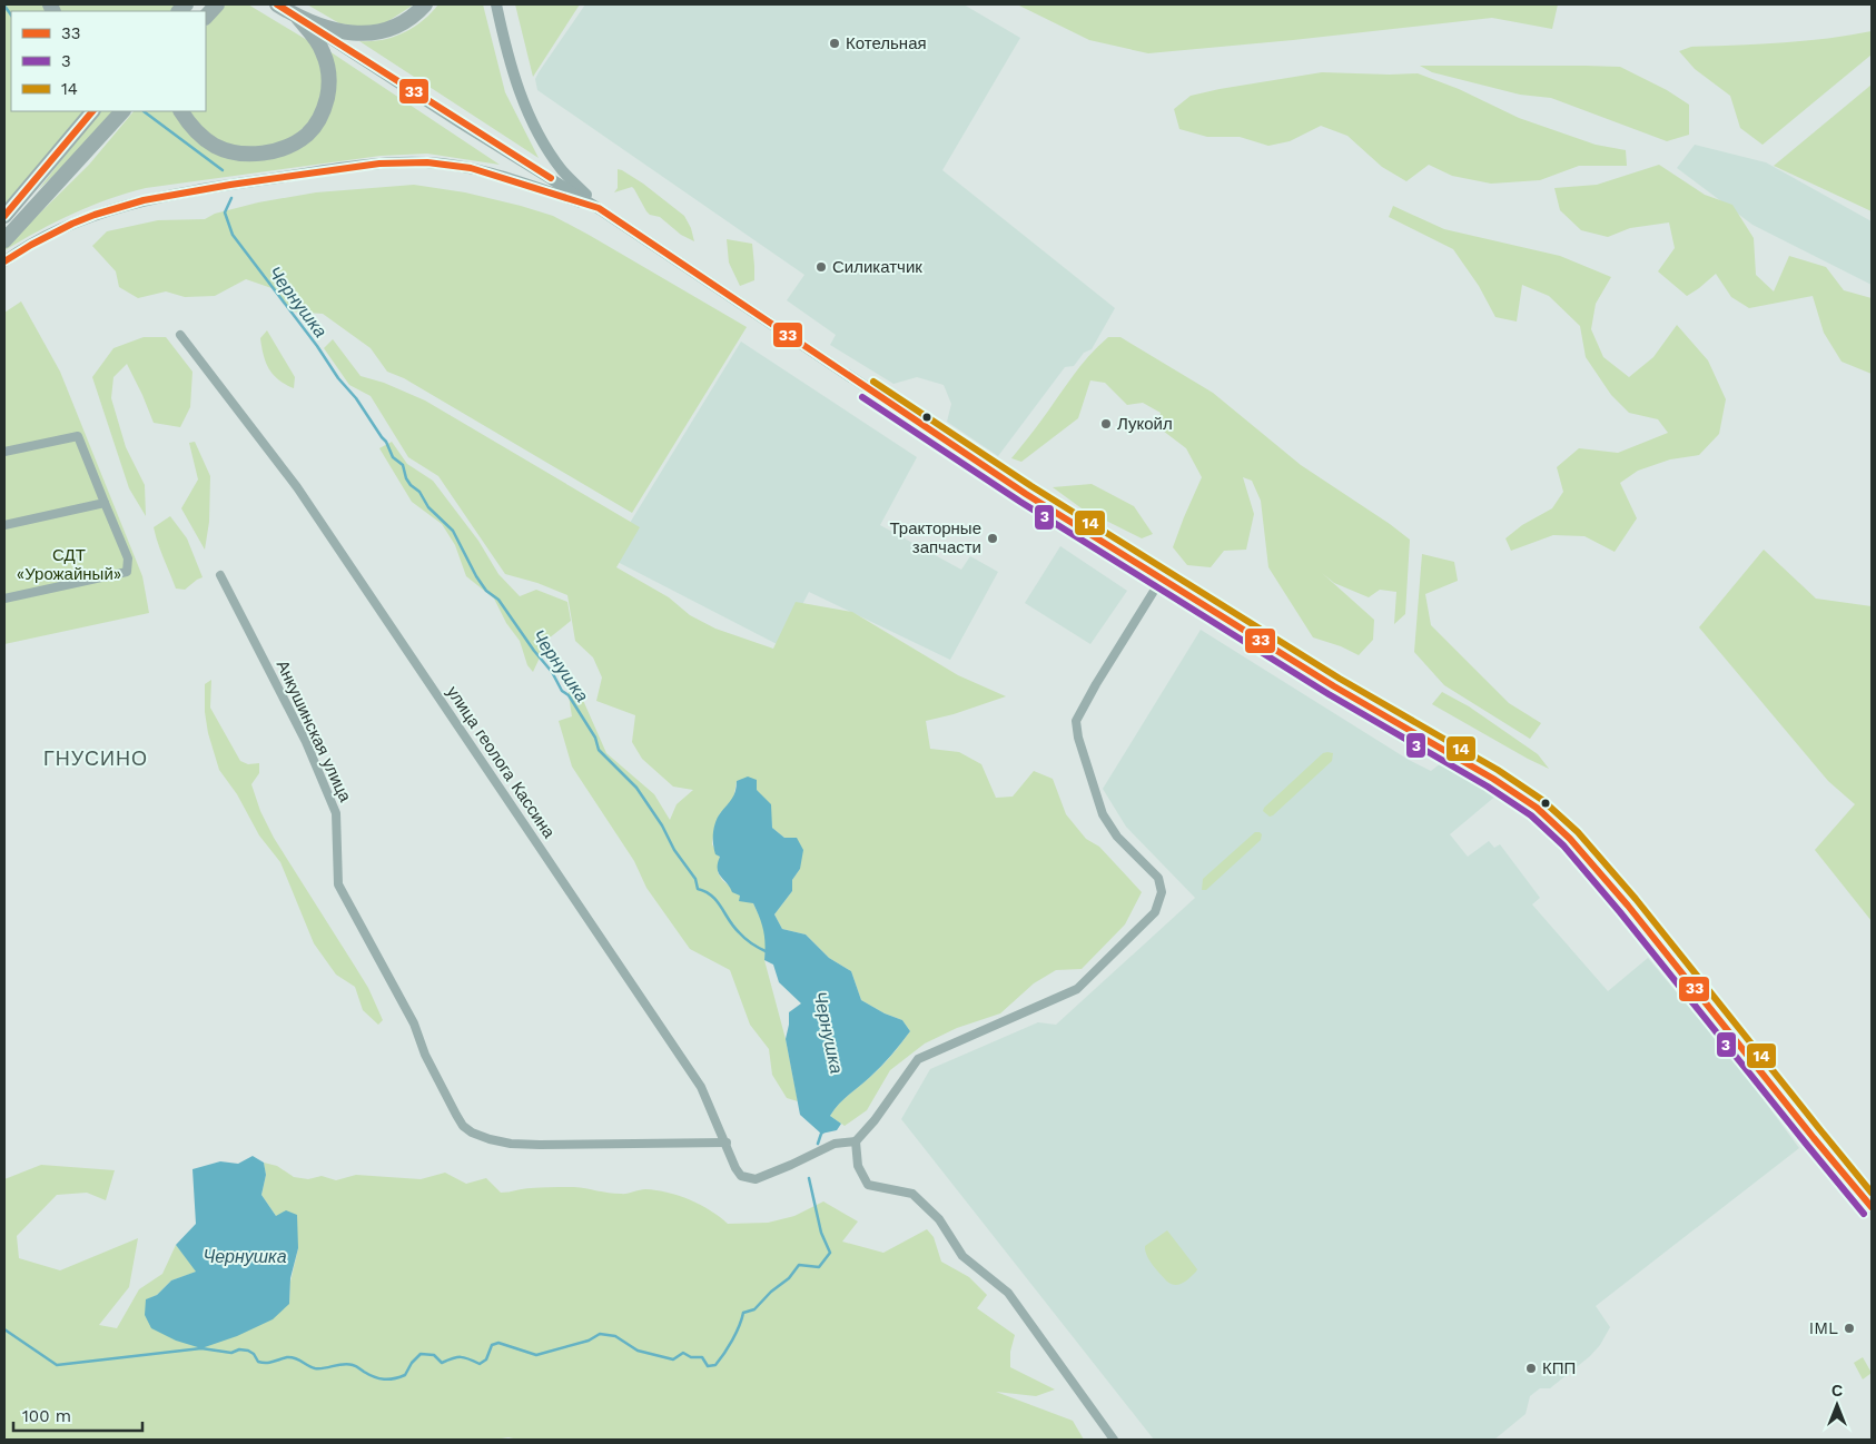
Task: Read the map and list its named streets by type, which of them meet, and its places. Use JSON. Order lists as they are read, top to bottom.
{
  "streets": {
    "street": ["Анкушинская улица", "улица геолога Кассина"]
  },
  "crossings": [
    ["Анкушинская улица", "улица геолога Кассина"]
  ],
  "districts": ["ГНУСИНО"],
  "water": ["Чернушка"],
  "parks": ["СДТ «Урожайный»"],
  "places": [
    "Котельная",
    "Силикатчик",
    "Лукойл",
    "Тракторные запчасти",
    "IML",
    "КПП"
  ],
  "lines": ["transit line 33", "transit line 14", "transit line 3"],
  "legend": ["33", "3", "14"],
  "scale_bar": "100 m",
  "north": "top"
}
